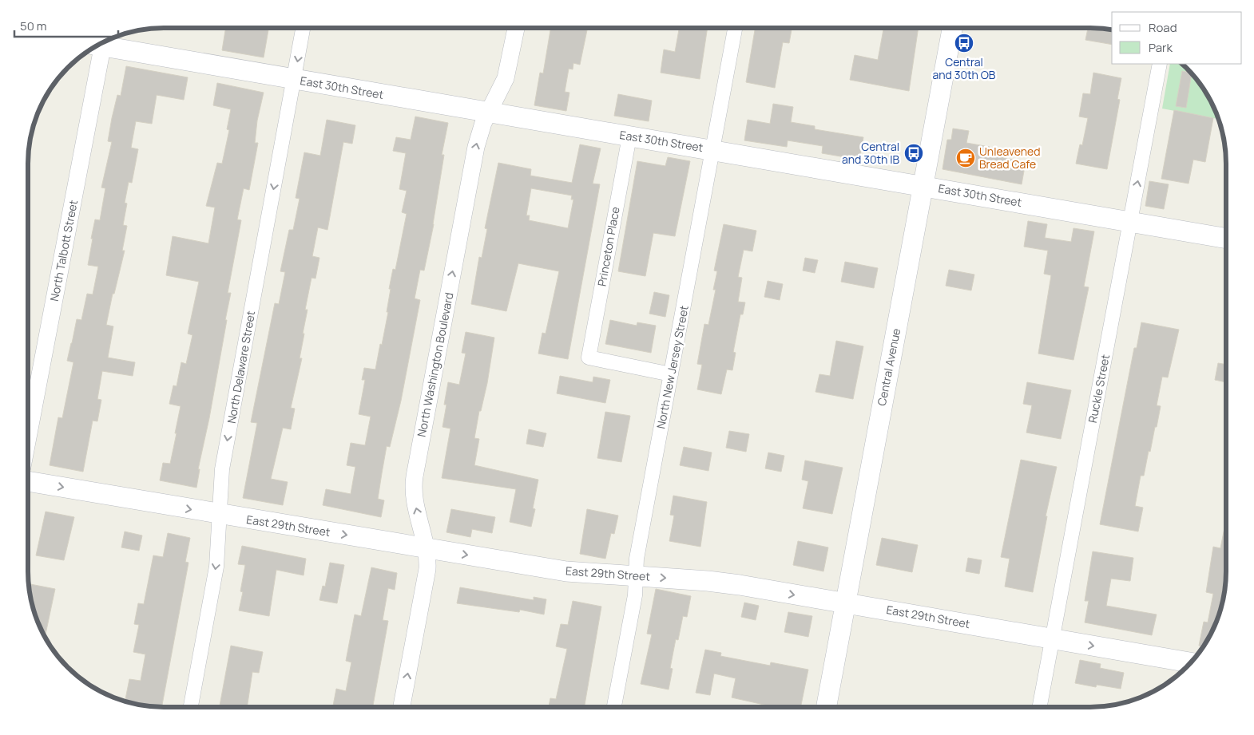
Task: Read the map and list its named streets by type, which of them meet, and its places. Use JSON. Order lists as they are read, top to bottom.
{
  "streets": {
    "main road": ["East 30th Street", "Central Avenue", "East 29th Street"],
    "street": [
      "Princeton Place",
      "North Talbott Street",
      "North Washington Boulevard",
      "North Delaware Street",
      "North New Jersey Street",
      "Ruckle Street"
    ]
  },
  "crossings": [
    ["East 30th Street", "Princeton Place"],
    ["East 30th Street", "North Washington Boulevard"],
    ["East 30th Street", "North Delaware Street"],
    ["East 30th Street", "North New Jersey Street"],
    ["East 30th Street", "Central Avenue"],
    ["East 30th Street", "Ruckle Street"],
    ["Princeton Place", "North New Jersey Street"],
    ["North Washington Boulevard", "East 29th Street"],
    ["North Delaware Street", "East 29th Street"],
    ["North New Jersey Street", "East 29th Street"],
    ["Central Avenue", "East 29th Street"],
    ["Ruckle Street", "East 29th Street"]
  ],
  "one_way": ["North Washington Boulevard", "North Delaware Street", "East 29th Street"],
  "places": {
    "bus stop": ["Central and 30th OB", "Central and 30th IB"],
    "cafe": ["Unleavened Bread Cafe"]
  },
  "legend": ["Road", "Park"],
  "scale_bar": "50 m"
}
